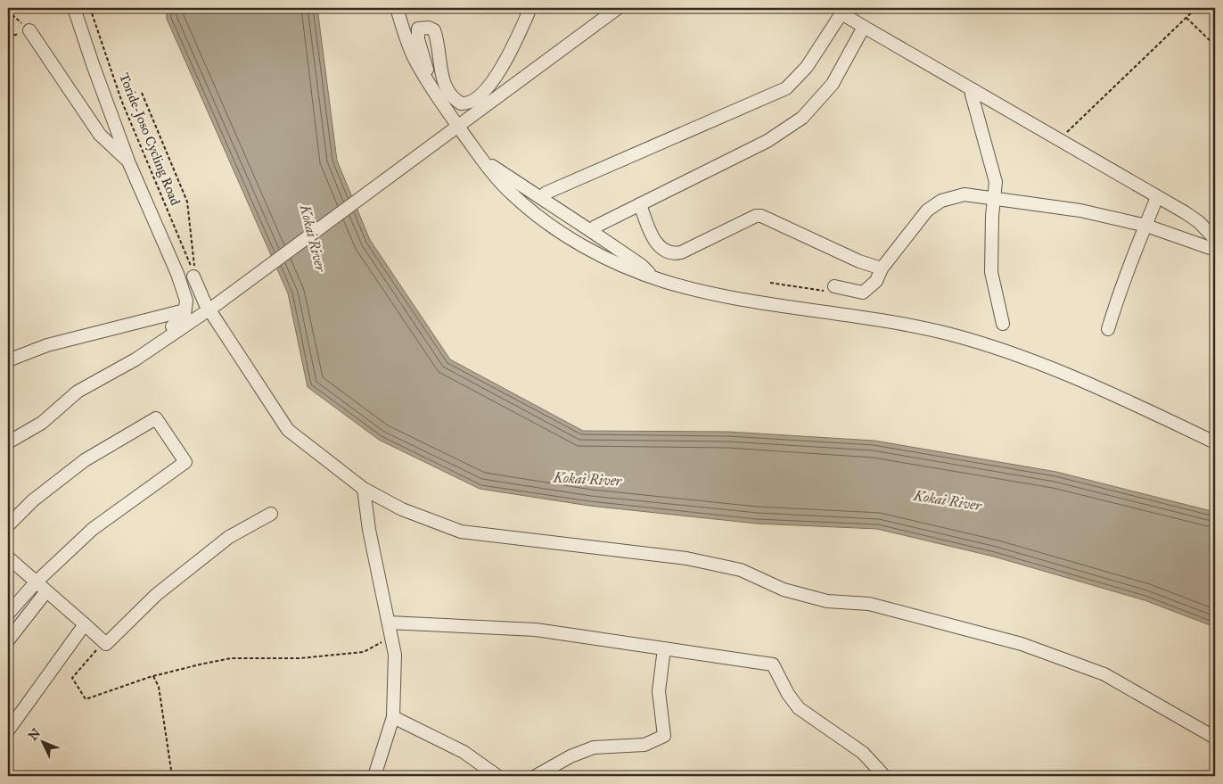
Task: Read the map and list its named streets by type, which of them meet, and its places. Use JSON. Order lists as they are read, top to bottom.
{
  "streets": {
    "path": ["Toride-Joso Cycling Road"]
  },
  "water": ["Kokai River"],
  "north": "top left"
}
